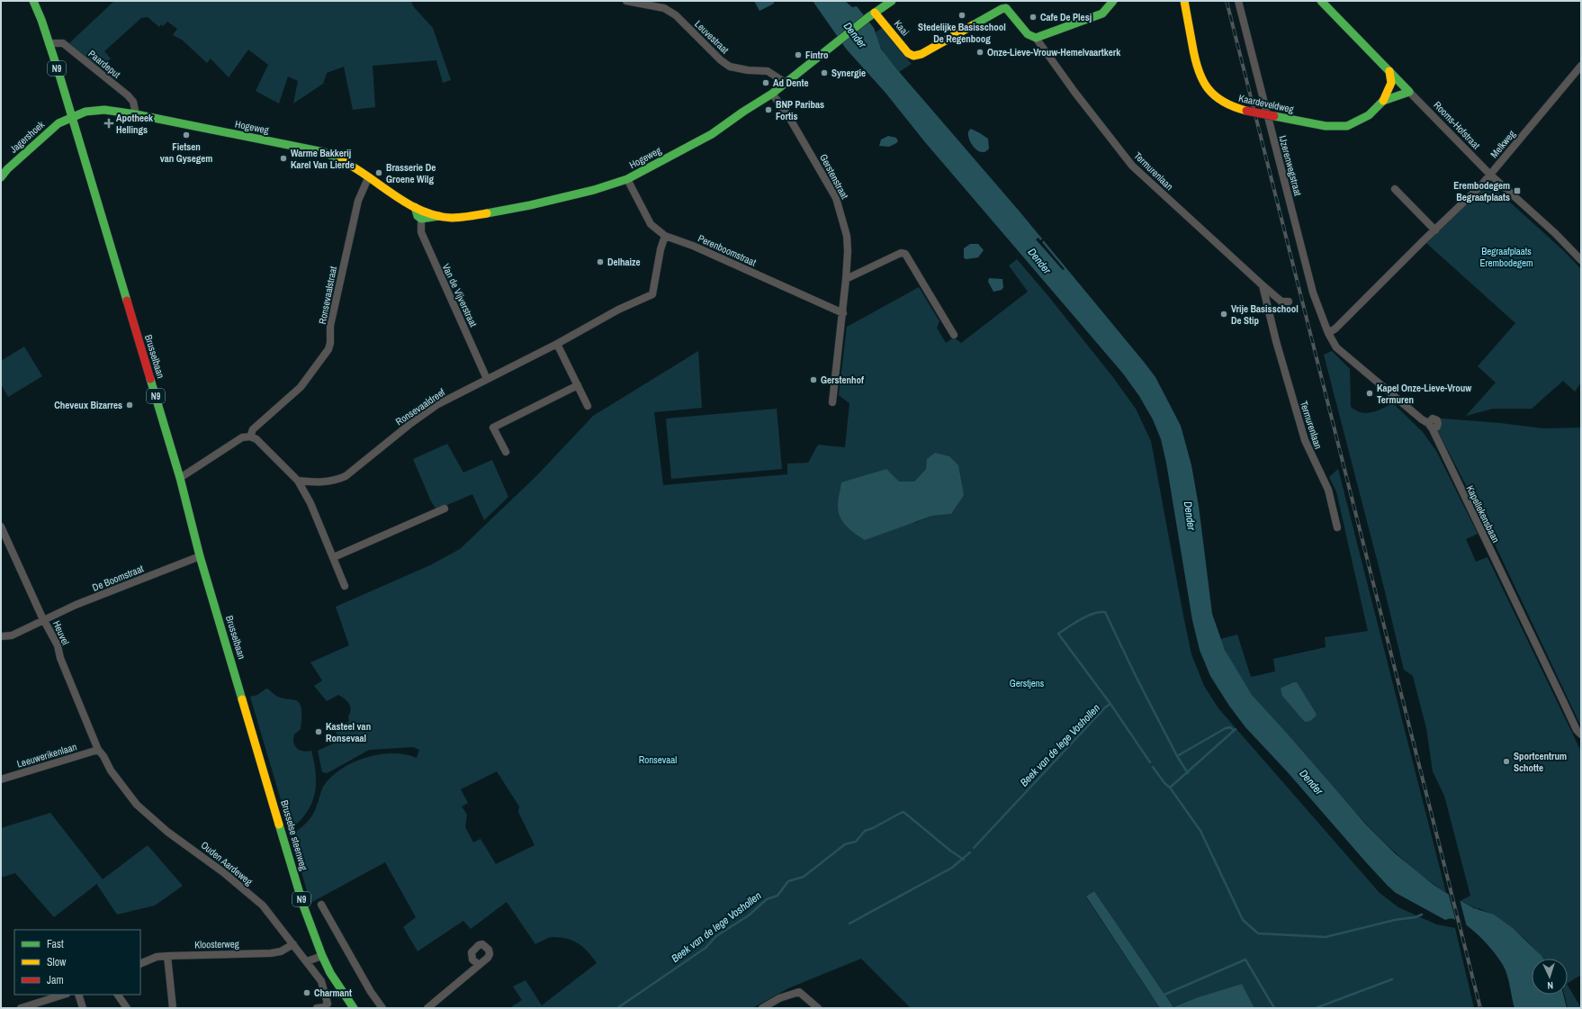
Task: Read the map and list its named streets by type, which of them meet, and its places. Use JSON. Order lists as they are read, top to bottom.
{
  "streets": {
    "street": [
      "Kaai",
      "Leuvestraat",
      "Paardeput",
      "N9",
      "Kaardeveldweg",
      "Rooms-Hofstraat",
      "Hogeweg",
      "Jagershoek",
      "Melkweg",
      "IJzerenwegstraat",
      "Termurenlaan",
      "Gerstenstraat",
      "Perenboomstraat",
      "Ronsevaalstraat",
      "Van de Vijverstraat",
      "Brusselbaan",
      "Ronsevaaldreef",
      "Kapellekensbaan",
      "De Boomstraat",
      "Heuvel",
      "Leeuwerikenlaan",
      "Brusselse steenweg",
      "Ouden Aardeweg",
      "Kloosterweg"
    ]
  },
  "crossings": [
    ["Kaai", "Hogeweg"],
    ["Kaai", "Termurenlaan"],
    ["Leuvestraat", "Hogeweg"],
    ["Paardeput", "Hogeweg"],
    ["Paardeput", "Brusselbaan"],
    ["Kaardeveldweg", "Rooms-Hofstraat"],
    ["Rooms-Hofstraat", "Melkweg"],
    ["Hogeweg", "Jagershoek"],
    ["Hogeweg", "Gerstenstraat"],
    ["Hogeweg", "Perenboomstraat"],
    ["Hogeweg", "Ronsevaalstraat"],
    ["Hogeweg", "Van de Vijverstraat"],
    ["Hogeweg", "Brusselbaan"],
    ["Jagershoek", "Brusselbaan"],
    ["Melkweg", "IJzerenwegstraat"],
    ["Melkweg", "Kapellekensbaan"],
    ["IJzerenwegstraat", "Kapellekensbaan"],
    ["Gerstenstraat", "Perenboomstraat"],
    ["Perenboomstraat", "Ronsevaaldreef"],
    ["Van de Vijverstraat", "Ronsevaaldreef"],
    ["Brusselbaan", "De Boomstraat"],
    ["Brusselbaan", "Brusselse steenweg"],
    ["De Boomstraat", "Heuvel"],
    ["Heuvel", "Leeuwerikenlaan"],
    ["Heuvel", "Ouden Aardeweg"],
    ["Leeuwerikenlaan", "Ouden Aardeweg"],
    ["Ouden Aardeweg", "Kloosterweg"]
  ],
  "water": ["Dender", "Beek van de lege Voshollen"],
  "parks": ["Begraafplaats Erembodegem", "Gerstjens", "Ronsevaal"],
  "places": {
    "other": [
      "Stedelijke Basisschool De Regenboog",
      "Cafe De Plesj",
      "Onze-Lieve-Vrouw-Hemelvaartkerk",
      "Fintro",
      "Synergie",
      "Ad Dente",
      "BNP Paribas Fortis",
      "Fietsen van Gysegem",
      "Warme Bakkerij Karel Van Lierde",
      "Brasserie De Groene Wilg",
      "Delhaize",
      "Vrije Basisschool De Stip",
      "Gerstenhof",
      "Kapel Onze-Lieve-Vrouw Termuren",
      "Cheveux Bizarres",
      "Kasteel van Ronsevaal",
      "Sportcentrum Schotte",
      "Charmant"
    ],
    "health": ["Apotheek Hellings"],
    "transit": ["Erembodegem Begraafplaats"]
  },
  "legend": ["Fast", "Slow", "Jam"],
  "north": "bottom"
}
